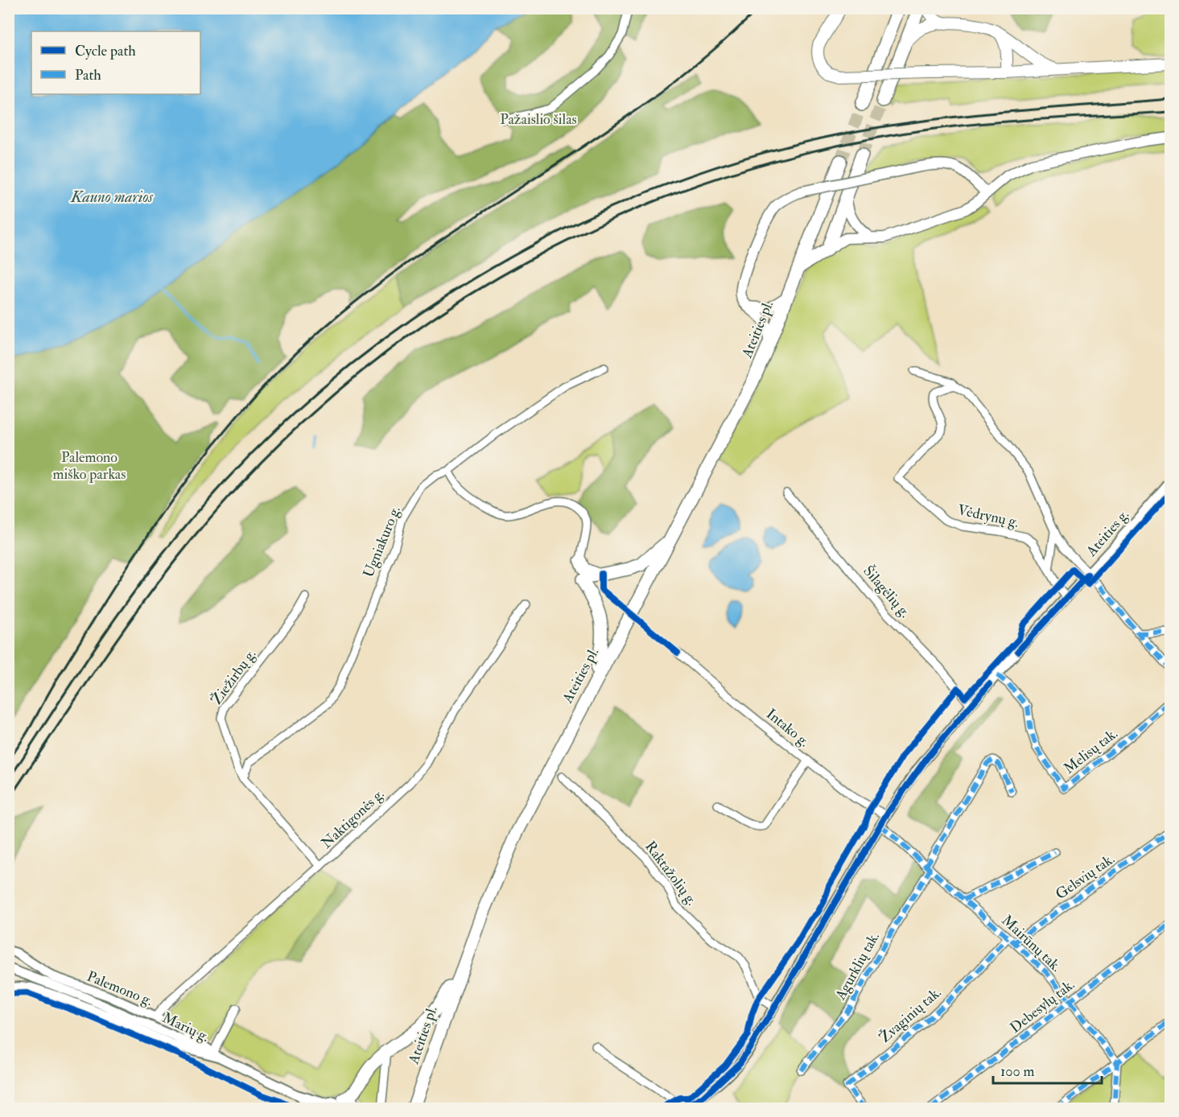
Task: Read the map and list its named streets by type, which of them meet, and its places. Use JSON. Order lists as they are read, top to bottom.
{
  "streets": {
    "highway": ["Ateities pl."],
    "street": [
      "Vėdrynų g.",
      "Ateities g.",
      "Ugniakuro g.",
      "Šilagėlių g.",
      "Žiežirbų g.",
      "Intako g.",
      "Melisų tak.",
      "Naktigonės g.",
      "Raktažolių g.",
      "Gelsvių tak.",
      "Mairūnų tak.",
      "Agurklių tak.",
      "Palemono g.",
      "Debesylų tak.",
      "Žvaginių tak.",
      "Marių g."
    ]
  },
  "crossings": [
    ["Vėdrynų g.", "Ateities g."],
    ["Ateities g.", "Šilagėlių g."],
    ["Ateities g.", "Intako g."],
    ["Ateities g.", "Melisų tak."],
    ["Ateities g.", "Raktažolių g."],
    ["Ateities g.", "Mairūnų tak."],
    ["Ugniakuro g.", "Žiežirbų g."],
    ["Žiežirbų g.", "Naktigonės g."],
    ["Naktigonės g.", "Palemono g."],
    ["Gelsvių tak.", "Mairūnų tak."],
    ["Mairūnų tak.", "Agurklių tak."],
    ["Mairūnų tak.", "Debesylų tak."],
    ["Mairūnų tak.", "Žvaginių tak."],
    ["Palemono g.", "Marių g."]
  ],
  "water": ["Kauno marios"],
  "parks": ["Pažaislio šilas", "Palemono miško parkas"],
  "legend": ["Cycle path", "Path"],
  "scale_bar": "100 m"
}
